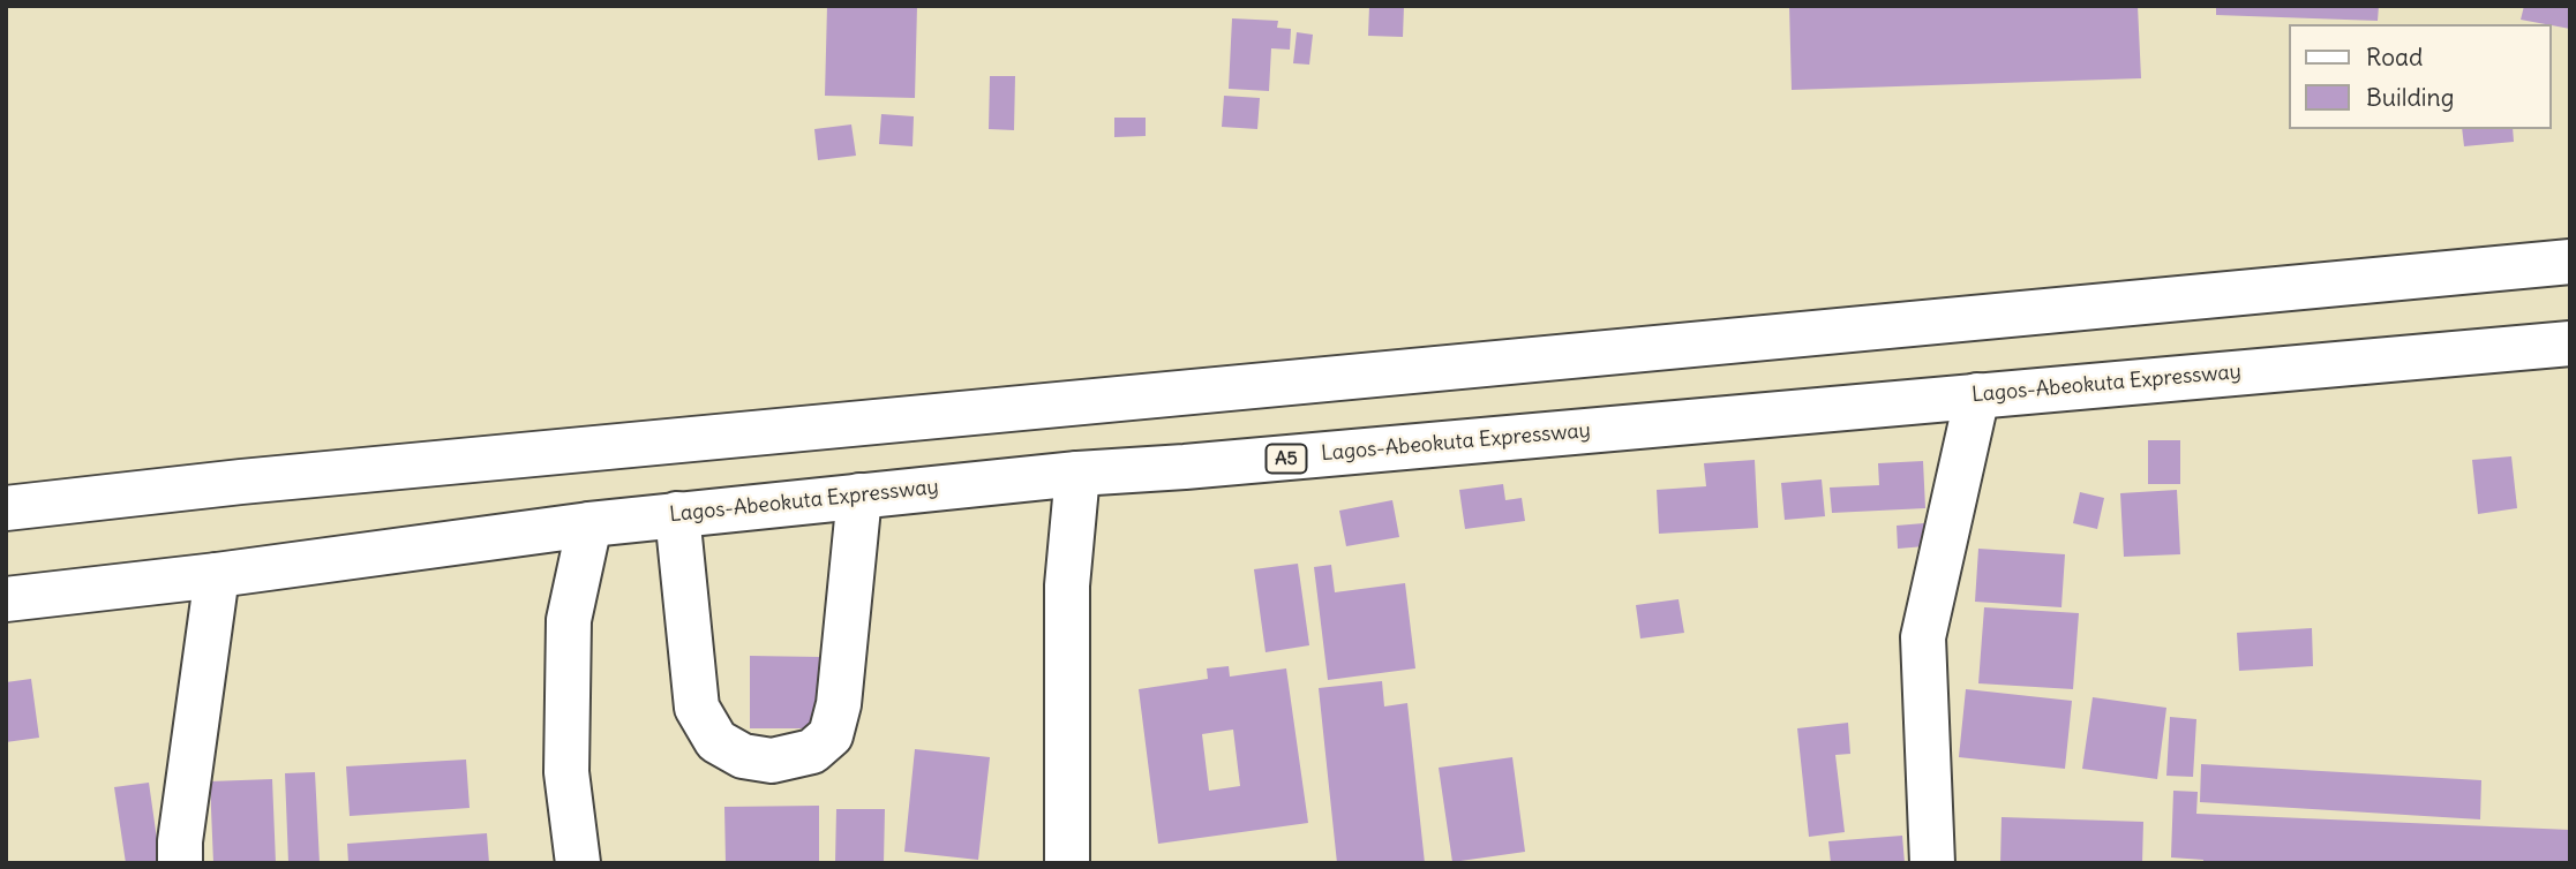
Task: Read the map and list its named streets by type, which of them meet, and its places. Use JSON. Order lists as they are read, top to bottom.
{
  "streets": {
    "main road": ["Lagos-Abeokuta Expressway", "A5"]
  },
  "legend": ["Road", "Building"]
}
